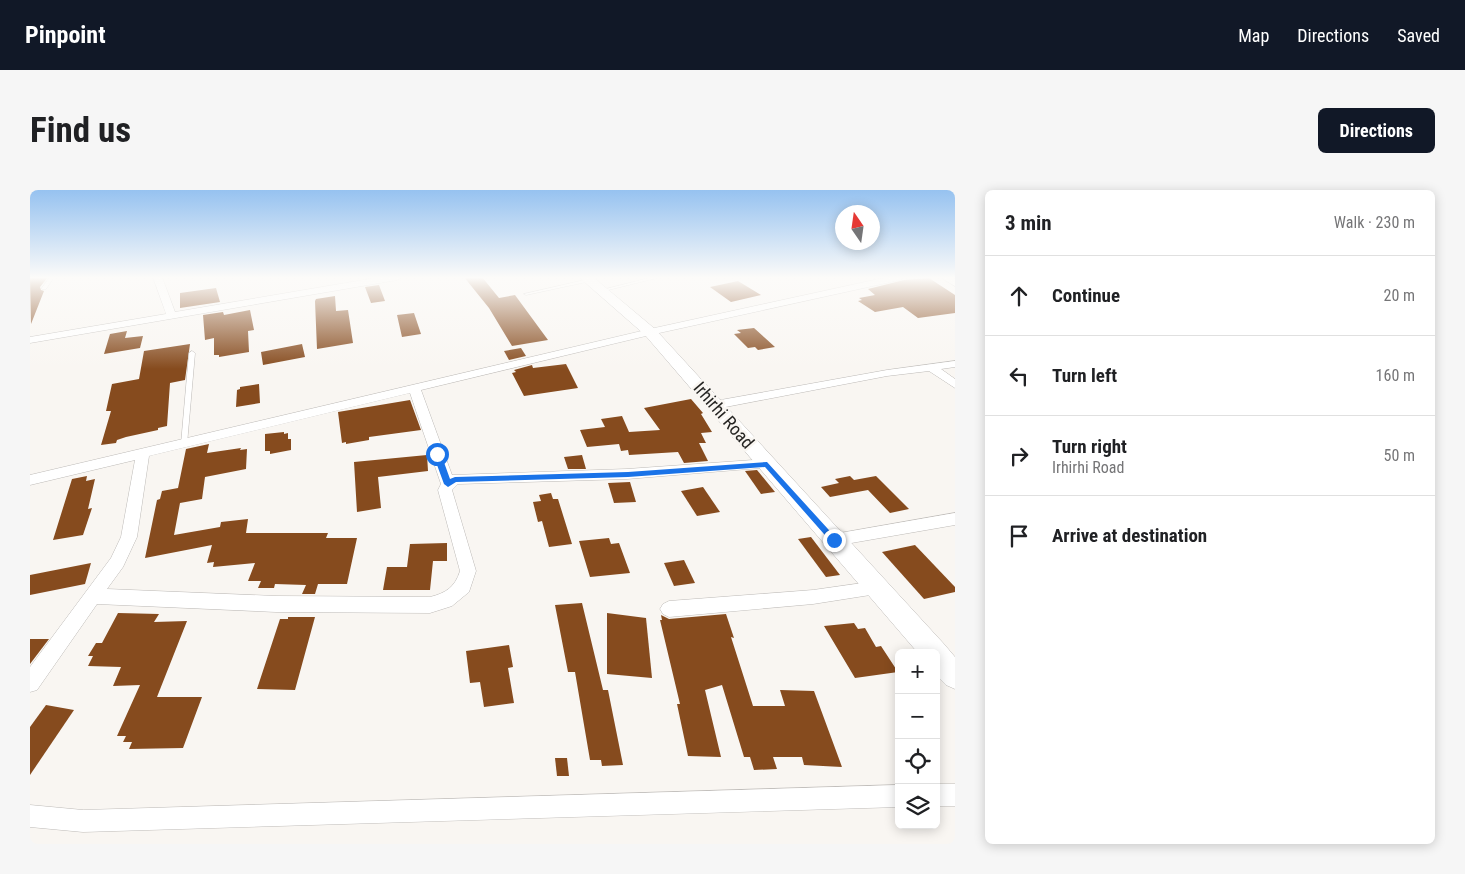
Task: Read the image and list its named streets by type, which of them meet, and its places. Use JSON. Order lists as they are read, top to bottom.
{
  "streets": {
    "street": ["Irhirhi Road"]
  },
  "north": "top",
  "page": {
    "header": "Pinpoint",
    "nav": ["Map", "Directions", "Saved"],
    "buttons": "Directions",
    "title": "Find us",
    "heading": ["3 min", "Walk · 230 m"],
    "list": [
      ["Continue", "20 m"],
      ["Turn left", "160 m"],
      ["Turn right", "Irhirhi Road", "50 m"],
      "Arrive at destination"
    ],
    "map_buttons": ["+", "−"]
  }
}
